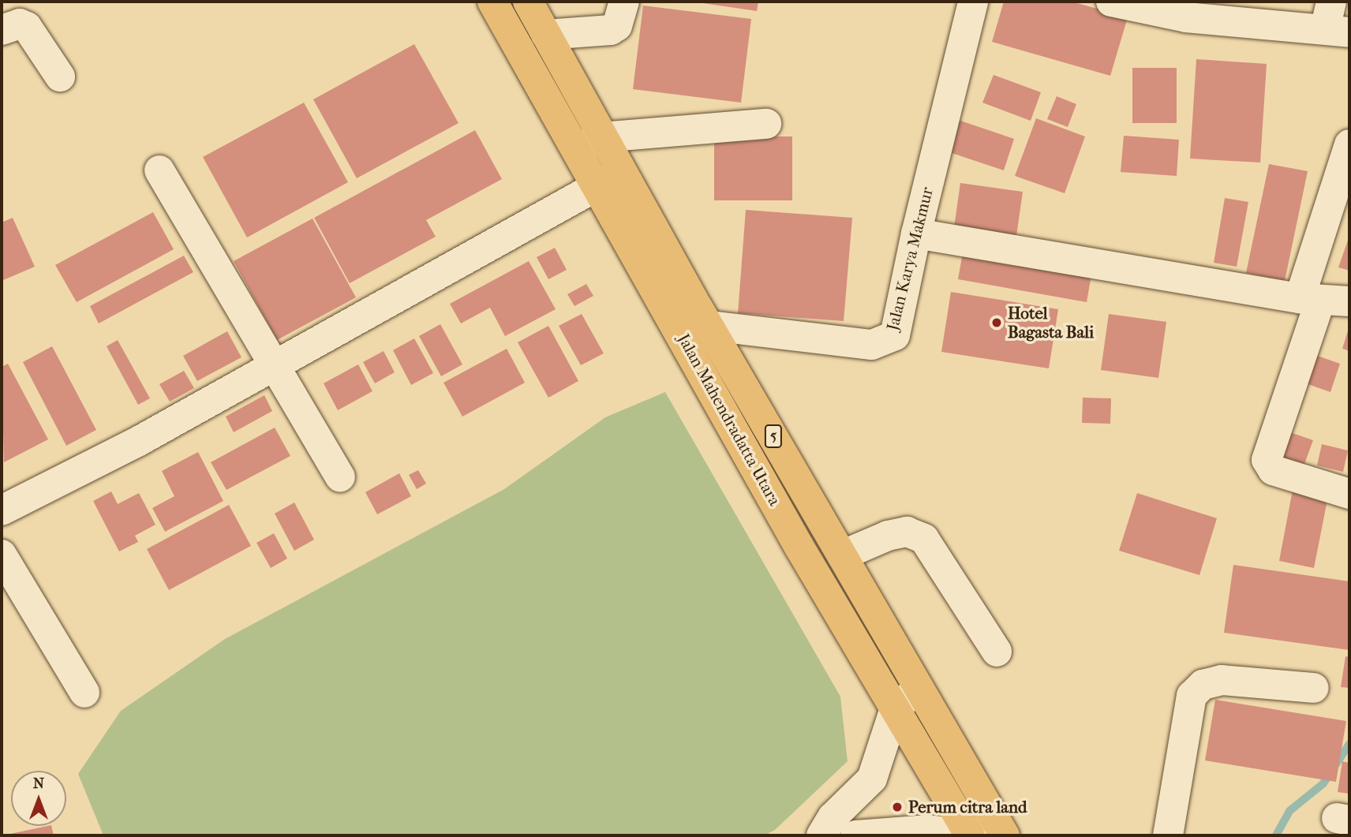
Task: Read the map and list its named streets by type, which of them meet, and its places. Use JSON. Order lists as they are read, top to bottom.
{
  "streets": {
    "highway": ["Jalan Mahendradatta Utara", "5"],
    "street": ["Jalan Karya Makmur"]
  },
  "crossings": [
    ["Jalan Karya Makmur", "Jalan Mahendradatta Utara"]
  ],
  "places": ["Hotel Bagasta Bali", "Perum citra land"],
  "north": "top"
}
